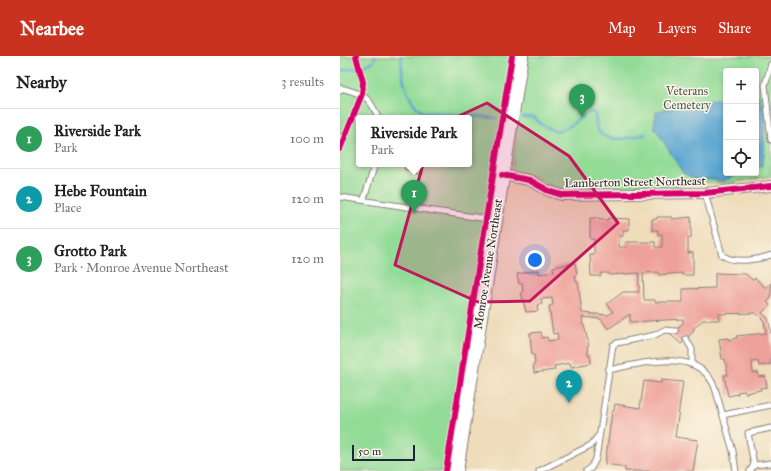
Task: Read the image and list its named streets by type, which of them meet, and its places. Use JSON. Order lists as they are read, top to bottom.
{
  "streets": {
    "main road": ["Monroe Avenue Northeast"],
    "street": ["Lamberton Street Northeast"]
  },
  "crossings": [
    ["Lamberton Street Northeast", "Monroe Avenue Northeast"]
  ],
  "parks": ["Veterans Cemetery"],
  "scale_bar": "50 m",
  "page": {
    "header": "Nearbee",
    "nav": ["Map", "Layers", "Share"],
    "heading": ["Nearby", "3 results"],
    "map_buttons": ["+", "−"],
    "pins": ["3", "1", "2"],
    "list": [
      {
        "mark": "1",
        "name": "Riverside Park",
        "note": "Park",
        "value": "100 m"
      },
      {
        "mark": "2",
        "name": "Hebe Fountain",
        "note": "Place",
        "value": "120 m"
      },
      {
        "mark": "3",
        "name": "Grotto Park",
        "note": "Park · Monroe Avenue Northeast",
        "value": "120 m"
      }
    ],
    "popup": ["Riverside Park", "Park"],
    "scale": "50 m"
  }
}
